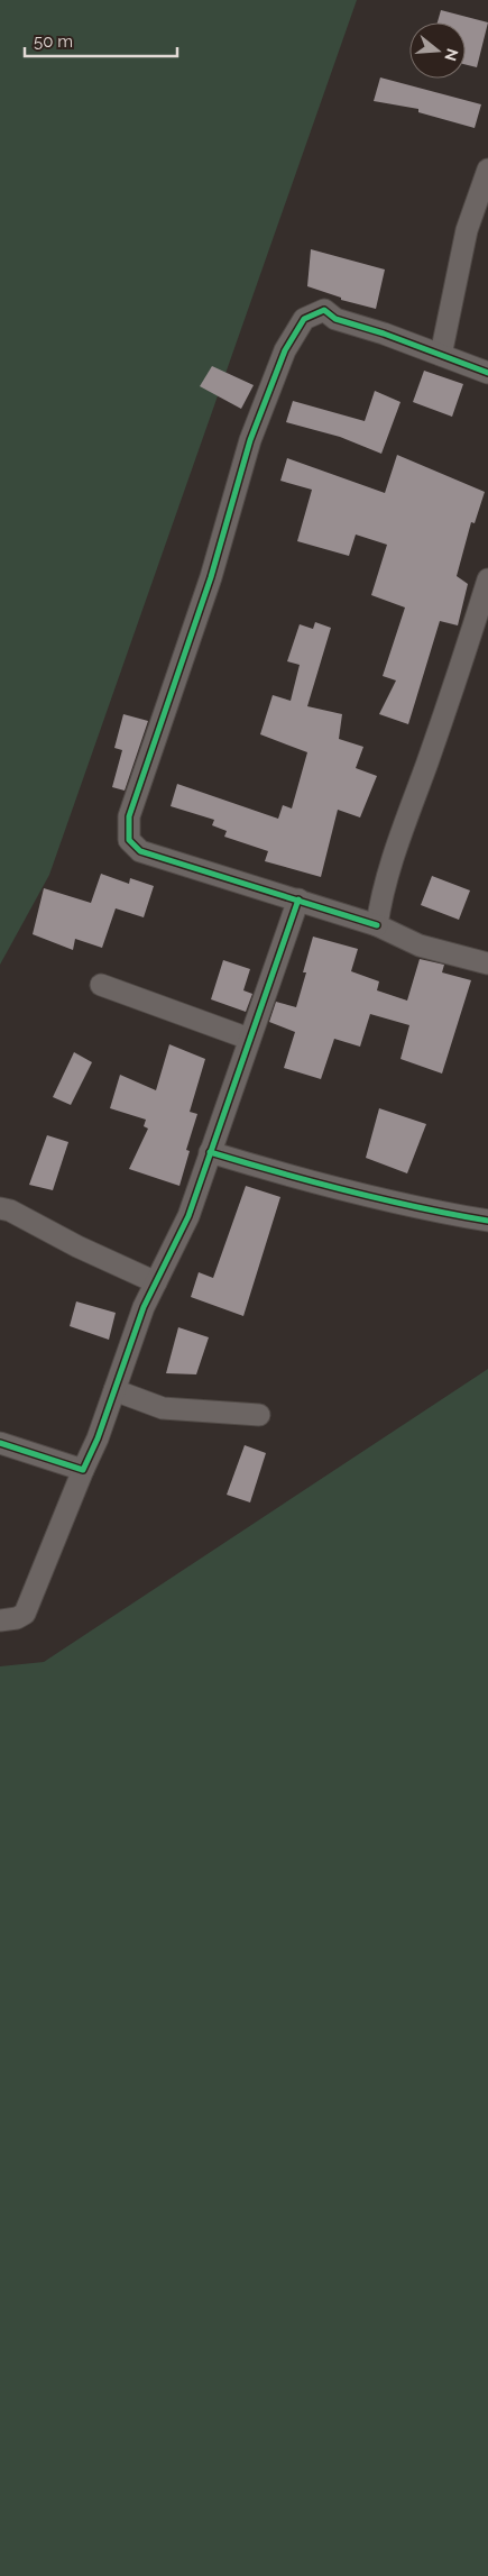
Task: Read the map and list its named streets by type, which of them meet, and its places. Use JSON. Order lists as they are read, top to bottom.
{
  "scale_bar": "50 m",
  "north": "right"
}
